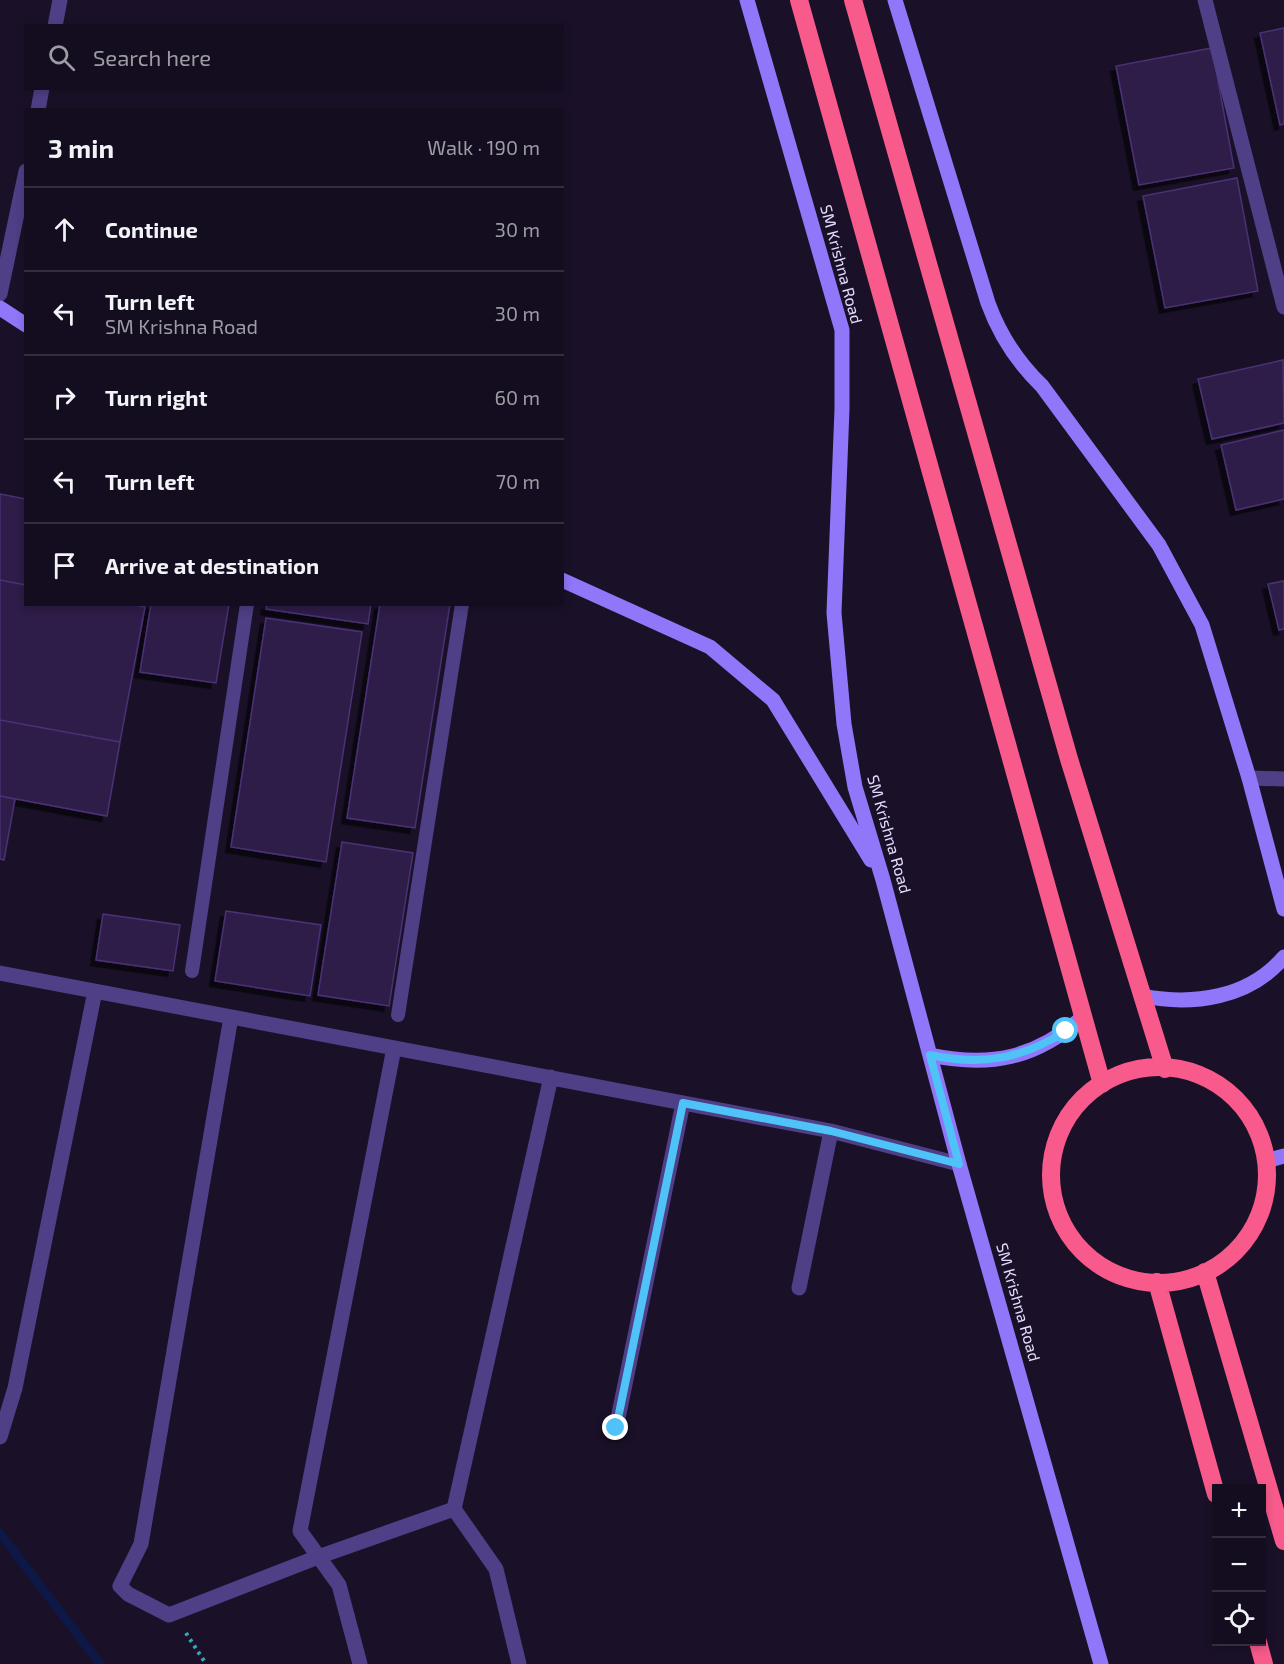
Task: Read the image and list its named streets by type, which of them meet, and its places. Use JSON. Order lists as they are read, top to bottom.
{
  "streets": {
    "highway": ["SM Krishna Road"]
  },
  "page": {
    "search": "Search here",
    "heading": ["3 min", "Walk · 190 m"],
    "list": [
      ["Continue", "30 m"],
      ["Turn left", "SM Krishna Road", "30 m"],
      ["Turn right", "60 m"],
      ["Turn left", "70 m"],
      "Arrive at destination"
    ],
    "map_buttons": ["+", "−"]
  }
}
